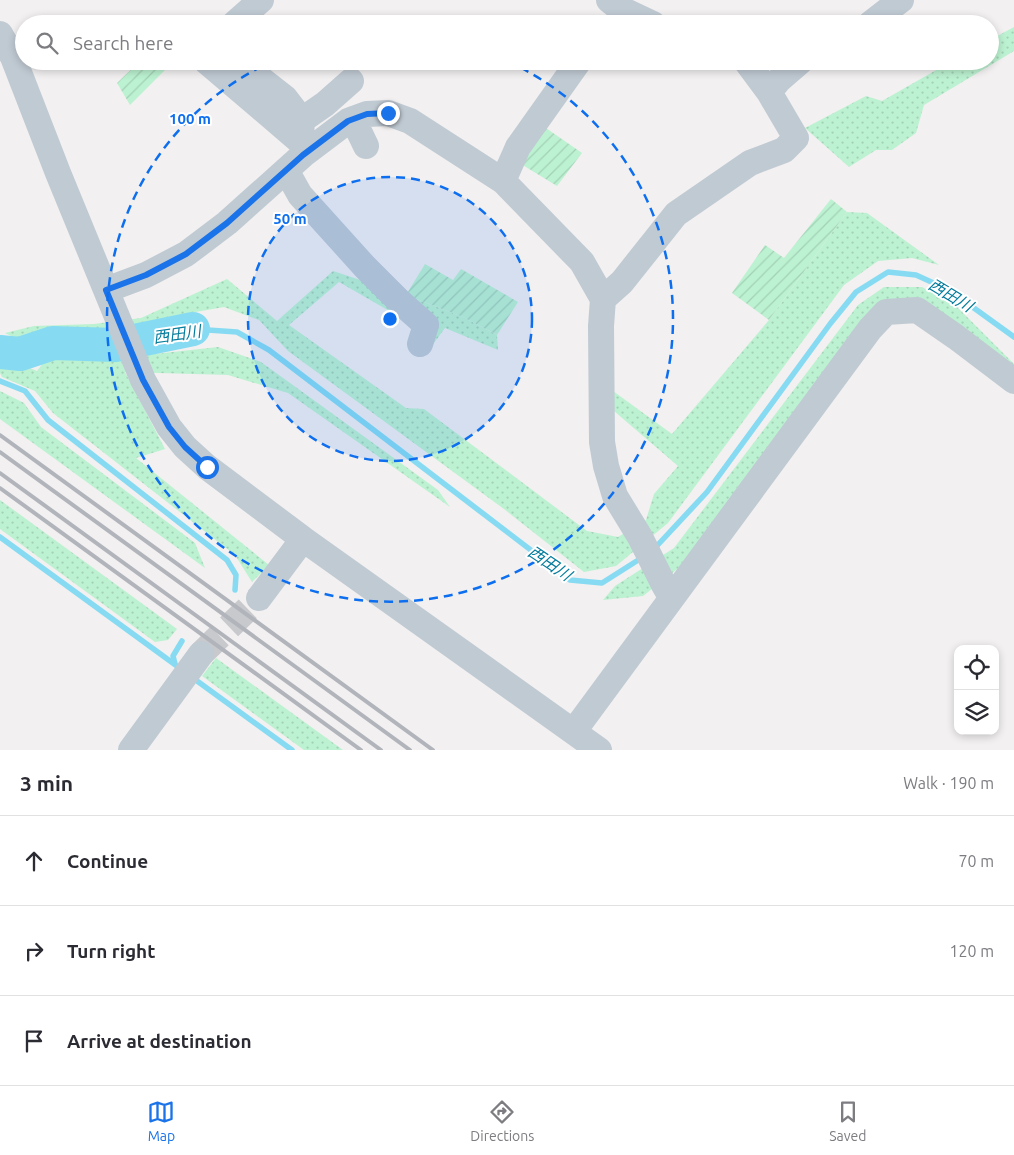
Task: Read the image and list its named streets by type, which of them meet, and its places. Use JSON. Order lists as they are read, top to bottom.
{
  "water": ["西田川"],
  "page": {
    "search": "Search here",
    "heading": ["3 min", "Walk · 190 m"],
    "list": [
      ["Continue", "70 m"],
      ["Turn right", "120 m"],
      "Arrive at destination"
    ],
    "nav": ["Map", "Directions", "Saved"]
  },
  "rings": ["100 m", "50 m"]
}
